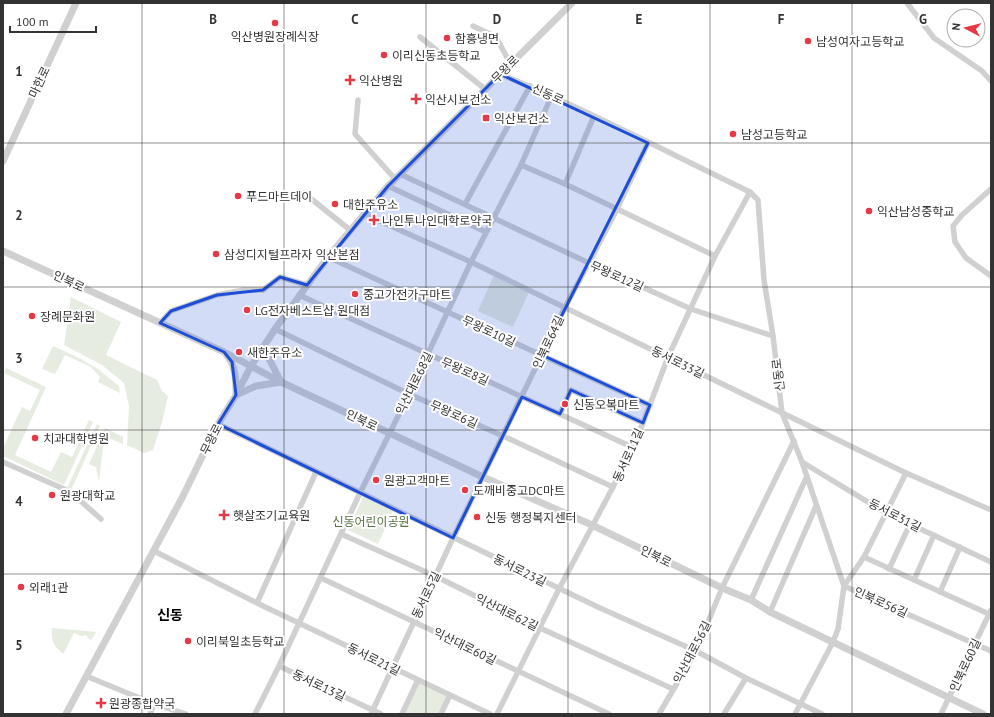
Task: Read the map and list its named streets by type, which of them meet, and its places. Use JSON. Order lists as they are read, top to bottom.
{
  "streets": {
    "street": [
      "무왕로",
      "마한로",
      "신동로",
      "무왕로12길",
      "인북로",
      "무왕로10길",
      "인북로64길",
      "동서로33길",
      "무왕로8길",
      "익산대로68길",
      "무왕로6길",
      "동서로11길",
      "동서로31길",
      "동서로23길",
      "동서로5길",
      "인북로56길",
      "익산대로62길",
      "익산대로60길",
      "익산대로56길",
      "동서로21길",
      "인북로60길",
      "동서로13길"
    ]
  },
  "crossings": [
    ["무왕로", "신동로"],
    ["무왕로", "무왕로12길"],
    ["무왕로", "인북로"],
    ["무왕로", "무왕로10길"],
    ["무왕로", "동서로33길"],
    ["무왕로", "무왕로8길"],
    ["무왕로", "무왕로6길"],
    ["무왕로", "동서로23길"],
    ["무왕로", "동서로21길"],
    ["신동로", "무왕로12길"],
    ["신동로", "인북로"],
    ["신동로", "인북로64길"],
    ["신동로", "동서로33길"],
    ["신동로", "익산대로68길"],
    ["신동로", "동서로11길"],
    ["신동로", "동서로31길"],
    ["신동로", "동서로23길"],
    ["신동로", "인북로56길"],
    ["무왕로12길", "인북로64길"],
    ["무왕로12길", "익산대로68길"],
    ["무왕로12길", "동서로11길"],
    ["인북로", "인북로64길"],
    ["인북로", "익산대로68길"],
    ["인북로", "동서로11길"],
    ["인북로", "동서로5길"],
    ["인북로", "익산대로56길"],
    ["인북로", "인북로60길"],
    ["무왕로10길", "인북로64길"],
    ["무왕로10길", "익산대로68길"],
    ["무왕로10길", "동서로11길"],
    ["인북로64길", "동서로33길"],
    ["인북로64길", "무왕로8길"],
    ["인북로64길", "무왕로6길"],
    ["인북로64길", "동서로5길"],
    ["동서로33길", "익산대로68길"],
    ["동서로33길", "동서로11길"],
    ["동서로33길", "인북로56길"],
    ["무왕로8길", "익산대로68길"],
    ["무왕로8길", "동서로11길"],
    ["익산대로68길", "무왕로6길"],
    ["익산대로68길", "동서로23길"],
    ["익산대로68길", "익산대로62길"],
    ["익산대로68길", "익산대로60길"],
    ["익산대로68길", "동서로21길"],
    ["익산대로68길", "동서로13길"],
    ["무왕로6길", "동서로11길"],
    ["동서로11길", "동서로23길"],
    ["동서로11길", "익산대로62길"],
    ["동서로11길", "익산대로60길"],
    ["동서로31길", "인북로56길"],
    ["동서로23길", "동서로5길"],
    ["동서로23길", "익산대로56길"],
    ["동서로5길", "익산대로62길"],
    ["동서로5길", "익산대로60길"],
    ["동서로5길", "동서로21길"],
    ["동서로5길", "동서로13길"],
    ["인북로56길", "인북로60길"],
    ["익산대로62길", "익산대로56길"]
  ],
  "districts": ["신동"],
  "parks": ["신동어린이공원"],
  "places": {
    "other": [
      "익산병원장례식장",
      "함흥냉면",
      "남성여자고등학교",
      "이리신동초등학교",
      "남성고등학교",
      "푸드마트데이",
      "대한주유소",
      "익산남성중학교",
      "삼성디지털프라자 익산본점",
      "중고가전가구마트",
      "LG전자베스트샵 원대점",
      "장례문화원",
      "새한주유소",
      "신동오복마트",
      "치과대학병원",
      "원광고객마트",
      "도깨비중고DC마트",
      "원광대학교",
      "신동 행정복지센터",
      "외래1관",
      "이리북일초등학교"
    ],
    "health": [
      "익산병원",
      "익산시보건소",
      "나인투나인대학로약국",
      "햇살조기교육원",
      "원광종합약국"
    ],
    "transit": ["익산보건소"]
  },
  "scale_bar": "100 m",
  "north": "left",
  "grid": {
    "columns": [
      "B",
      "C",
      "D",
      "E",
      "F",
      "G"
    ],
    "rows": [
      "1",
      "2",
      "3",
      "4",
      "5"
    ]
  }
}
